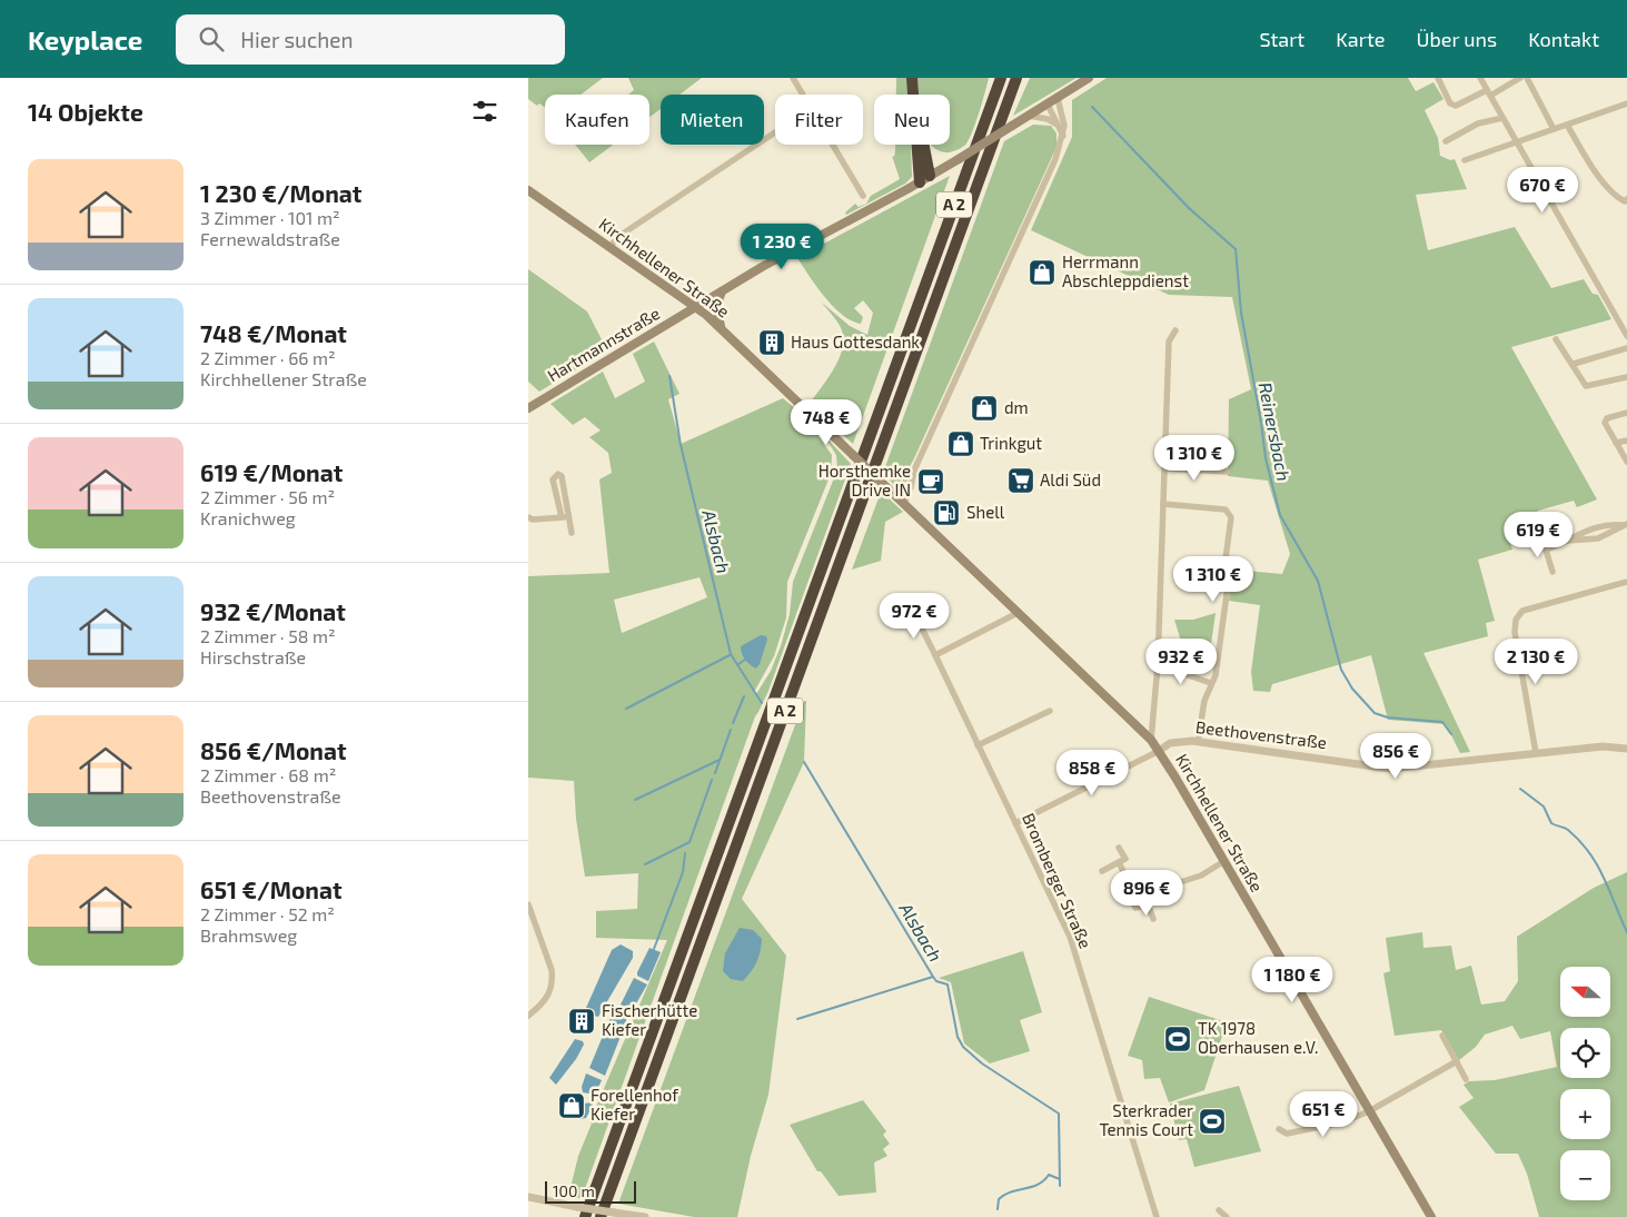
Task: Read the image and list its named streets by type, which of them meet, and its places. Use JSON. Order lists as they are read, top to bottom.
{
  "streets": {
    "highway": ["A 2"],
    "main road": ["Kirchhellener Straße", "Hartmannstraße"],
    "street": ["Beethovenstraße", "Bromberger Straße"]
  },
  "crossings": [
    ["Kirchhellener Straße", "Hartmannstraße"],
    ["Kirchhellener Straße", "Beethovenstraße"]
  ],
  "water": ["Reinersbach", "Alsbach"],
  "places": {
    "shop": [
      "Herrmann Abschleppdienst",
      "dm",
      "Trinkgut",
      "Forellenhof Kiefer"
    ],
    "building": ["Haus Gottesdank", "Fischerhütte Kiefer"],
    "supermarket": ["Aldi Süd"],
    "cafe": ["Horsthemke Drive IN"],
    "fuel station": ["Shell"],
    "sports": ["TK 1978 Oberhausen e.V.", "Sterkrader Tennis Court"]
  },
  "scale_bar": "100 m",
  "north": "left",
  "page": {
    "header": "Keyplace",
    "search": "Hier suchen",
    "nav": [
      "Start",
      "Karte",
      "Über uns",
      "Kontakt"
    ],
    "heading": "14 Objekte",
    "chip": [
      "Kaufen",
      "Mieten",
      "Filter",
      "Neu"
    ],
    "list": [
      {
        "name": "1 230 €/Monat",
        "note": "3 Zimmer · 101 m² · Fernewaldstraße"
      },
      {
        "name": "748 €/Monat",
        "note": "2 Zimmer · 66 m² · Kirchhellener Straße"
      },
      {
        "name": "619 €/Monat",
        "note": "2 Zimmer · 56 m² · Kranichweg"
      },
      {
        "name": "932 €/Monat",
        "note": "2 Zimmer · 58 m² · Hirschstraße"
      },
      {
        "name": "856 €/Monat",
        "note": "2 Zimmer · 68 m² · Beethovenstraße"
      },
      {
        "name": "651 €/Monat",
        "note": "2 Zimmer · 52 m² · Brahmsweg"
      }
    ],
    "price": [
      "670 €",
      "1 230 €",
      "748 €",
      "1 310 €",
      "619 €",
      "1 310 €",
      "972 €",
      "932 €",
      "2 130 €",
      "856 €",
      "858 €",
      "896 €",
      "1 180 €",
      "651 €"
    ],
    "map_buttons": ["+", "−"],
    "scale": "100 m"
  }
}
